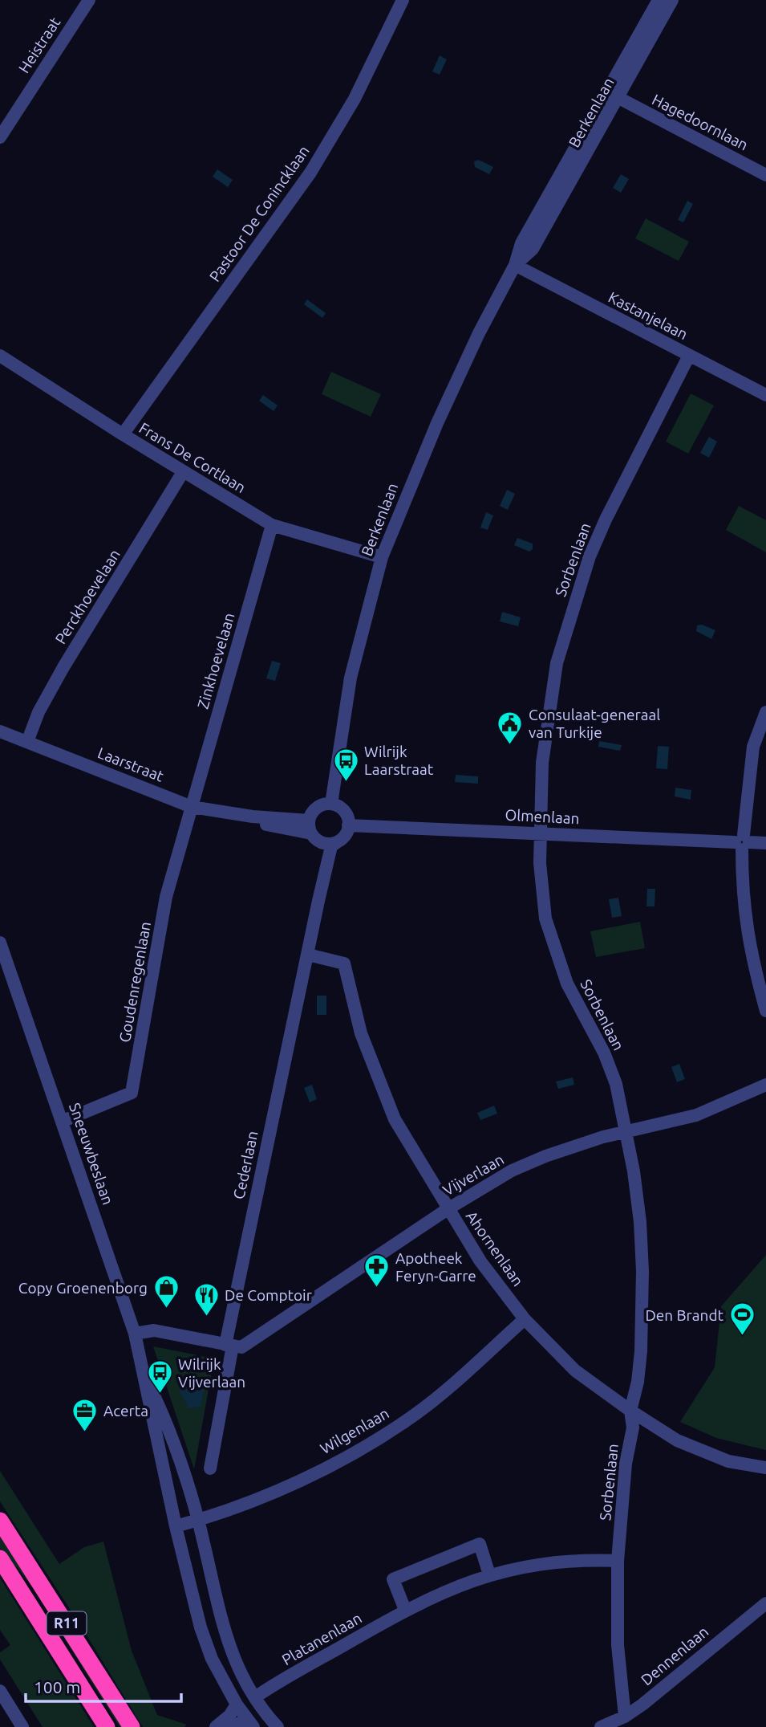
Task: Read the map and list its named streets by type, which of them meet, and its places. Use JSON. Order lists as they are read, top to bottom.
{
  "streets": {
    "highway": ["R11"],
    "street": [
      "Heistraat",
      "Berkenlaan",
      "Hagedoornlaan",
      "Pastoor De Conincklaan",
      "Kastanjelaan",
      "Frans De Cortlaan",
      "Sorbenlaan",
      "Perckhoevelaan",
      "Zinkhoevelaan",
      "Laarstraat",
      "Olmenlaan",
      "Goudenregenlaan",
      "Sneeuwbeslaan",
      "Cederlaan",
      "Vijverlaan",
      "Ahornenlaan",
      "Wilgenlaan",
      "Platanenlaan",
      "Dennenlaan"
    ]
  },
  "crossings": [
    ["Berkenlaan", "Hagedoornlaan"],
    ["Berkenlaan", "Kastanjelaan"],
    ["Berkenlaan", "Frans De Cortlaan"],
    ["Berkenlaan", "Laarstraat"],
    ["Berkenlaan", "Olmenlaan"],
    ["Berkenlaan", "Cederlaan"],
    ["Pastoor De Conincklaan", "Frans De Cortlaan"],
    ["Kastanjelaan", "Sorbenlaan"],
    ["Frans De Cortlaan", "Perckhoevelaan"],
    ["Frans De Cortlaan", "Zinkhoevelaan"],
    ["Sorbenlaan", "Olmenlaan"],
    ["Sorbenlaan", "Vijverlaan"],
    ["Sorbenlaan", "Ahornenlaan"],
    ["Sorbenlaan", "Platanenlaan"],
    ["Sorbenlaan", "Dennenlaan"],
    ["Perckhoevelaan", "Laarstraat"],
    ["Zinkhoevelaan", "Laarstraat"],
    ["Zinkhoevelaan", "Goudenregenlaan"],
    ["Laarstraat", "Olmenlaan"],
    ["Laarstraat", "Goudenregenlaan"],
    ["Laarstraat", "Cederlaan"],
    ["Olmenlaan", "Cederlaan"],
    ["Goudenregenlaan", "Sneeuwbeslaan"],
    ["Sneeuwbeslaan", "Wilgenlaan"],
    ["Sneeuwbeslaan", "Platanenlaan"],
    ["Cederlaan", "Vijverlaan"],
    ["Cederlaan", "Ahornenlaan"],
    ["Vijverlaan", "Ahornenlaan"],
    ["Ahornenlaan", "Wilgenlaan"]
  ],
  "places": {
    "public building": ["Consulaat-generaal van Turkije"],
    "bus stop": ["Wilrijk Laarstraat", "Wilrijk Vijverlaan"],
    "pharmacy": ["Apotheek Feryn-Garre"],
    "shop": ["Copy Groenenborg"],
    "restaurant": ["De Comptoir"],
    "sports": ["Den Brandt"],
    "office": ["Acerta"]
  },
  "scale_bar": "100 m"
}
